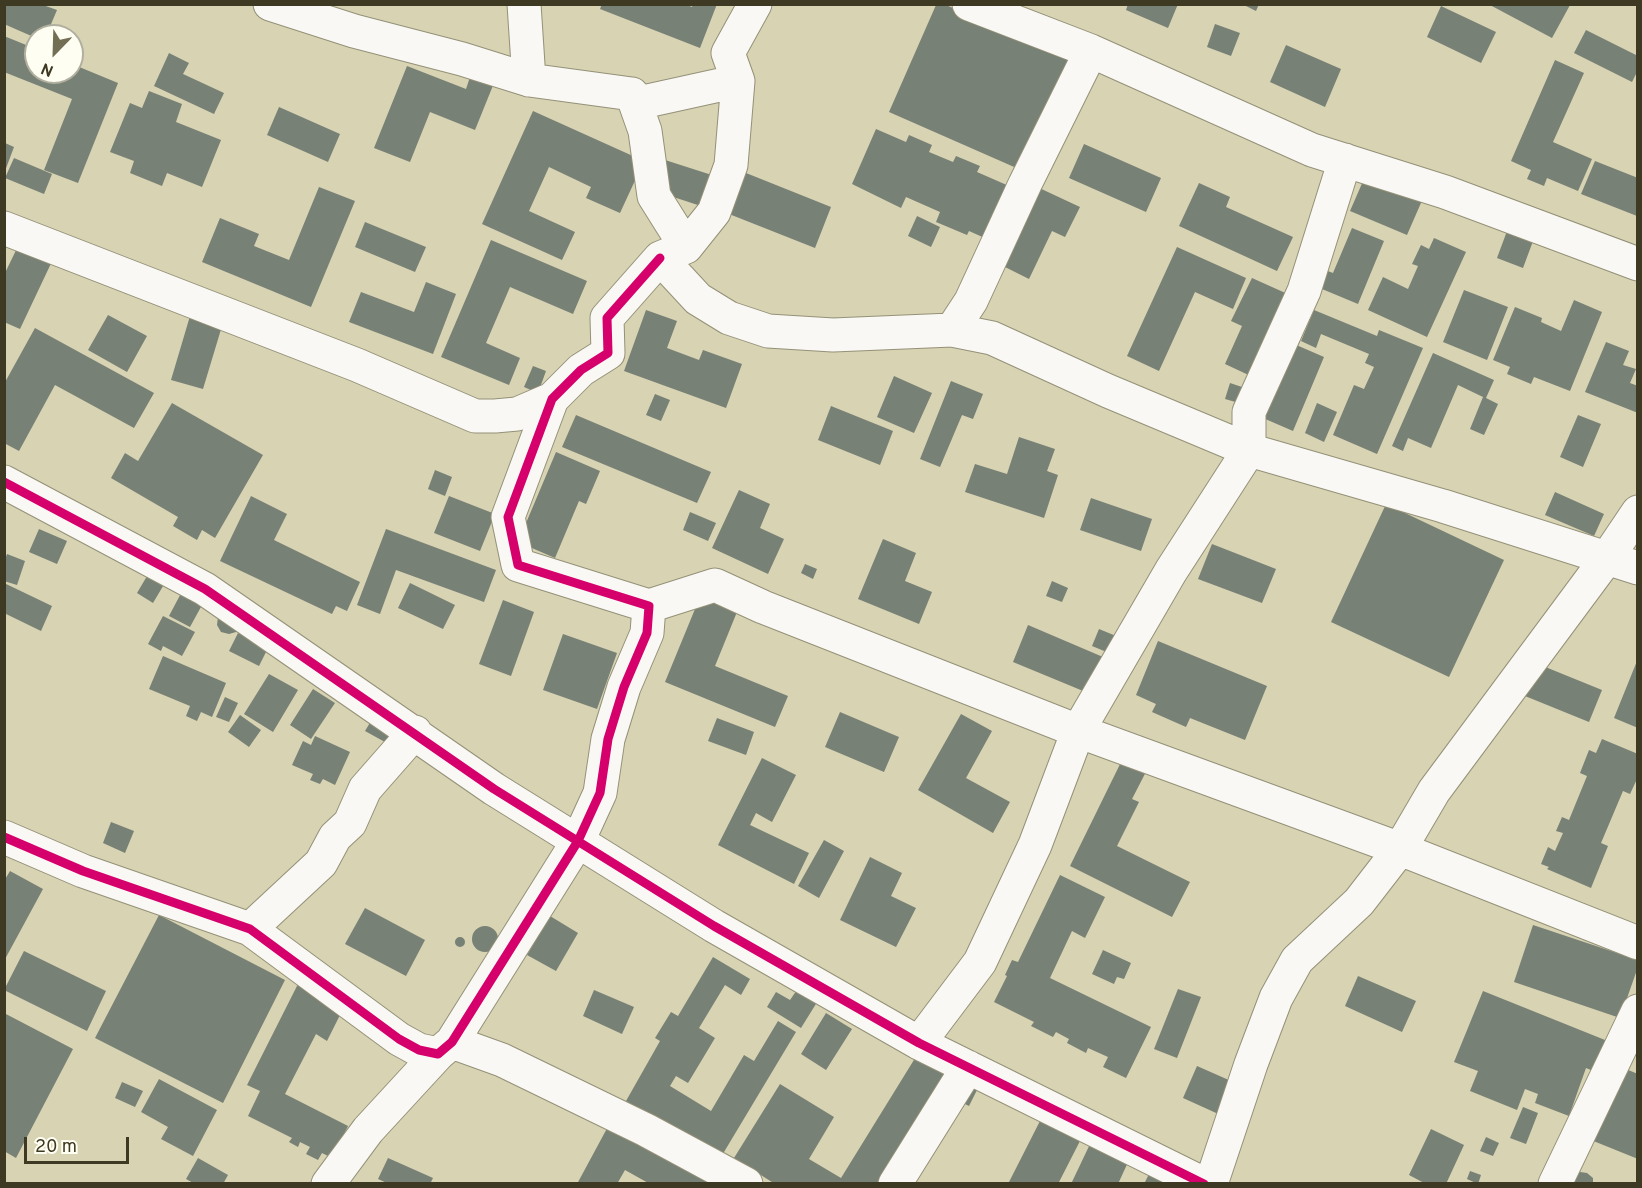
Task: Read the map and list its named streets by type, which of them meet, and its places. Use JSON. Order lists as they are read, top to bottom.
{
  "scale_bar": "20 m",
  "north": "bottom left"
}
